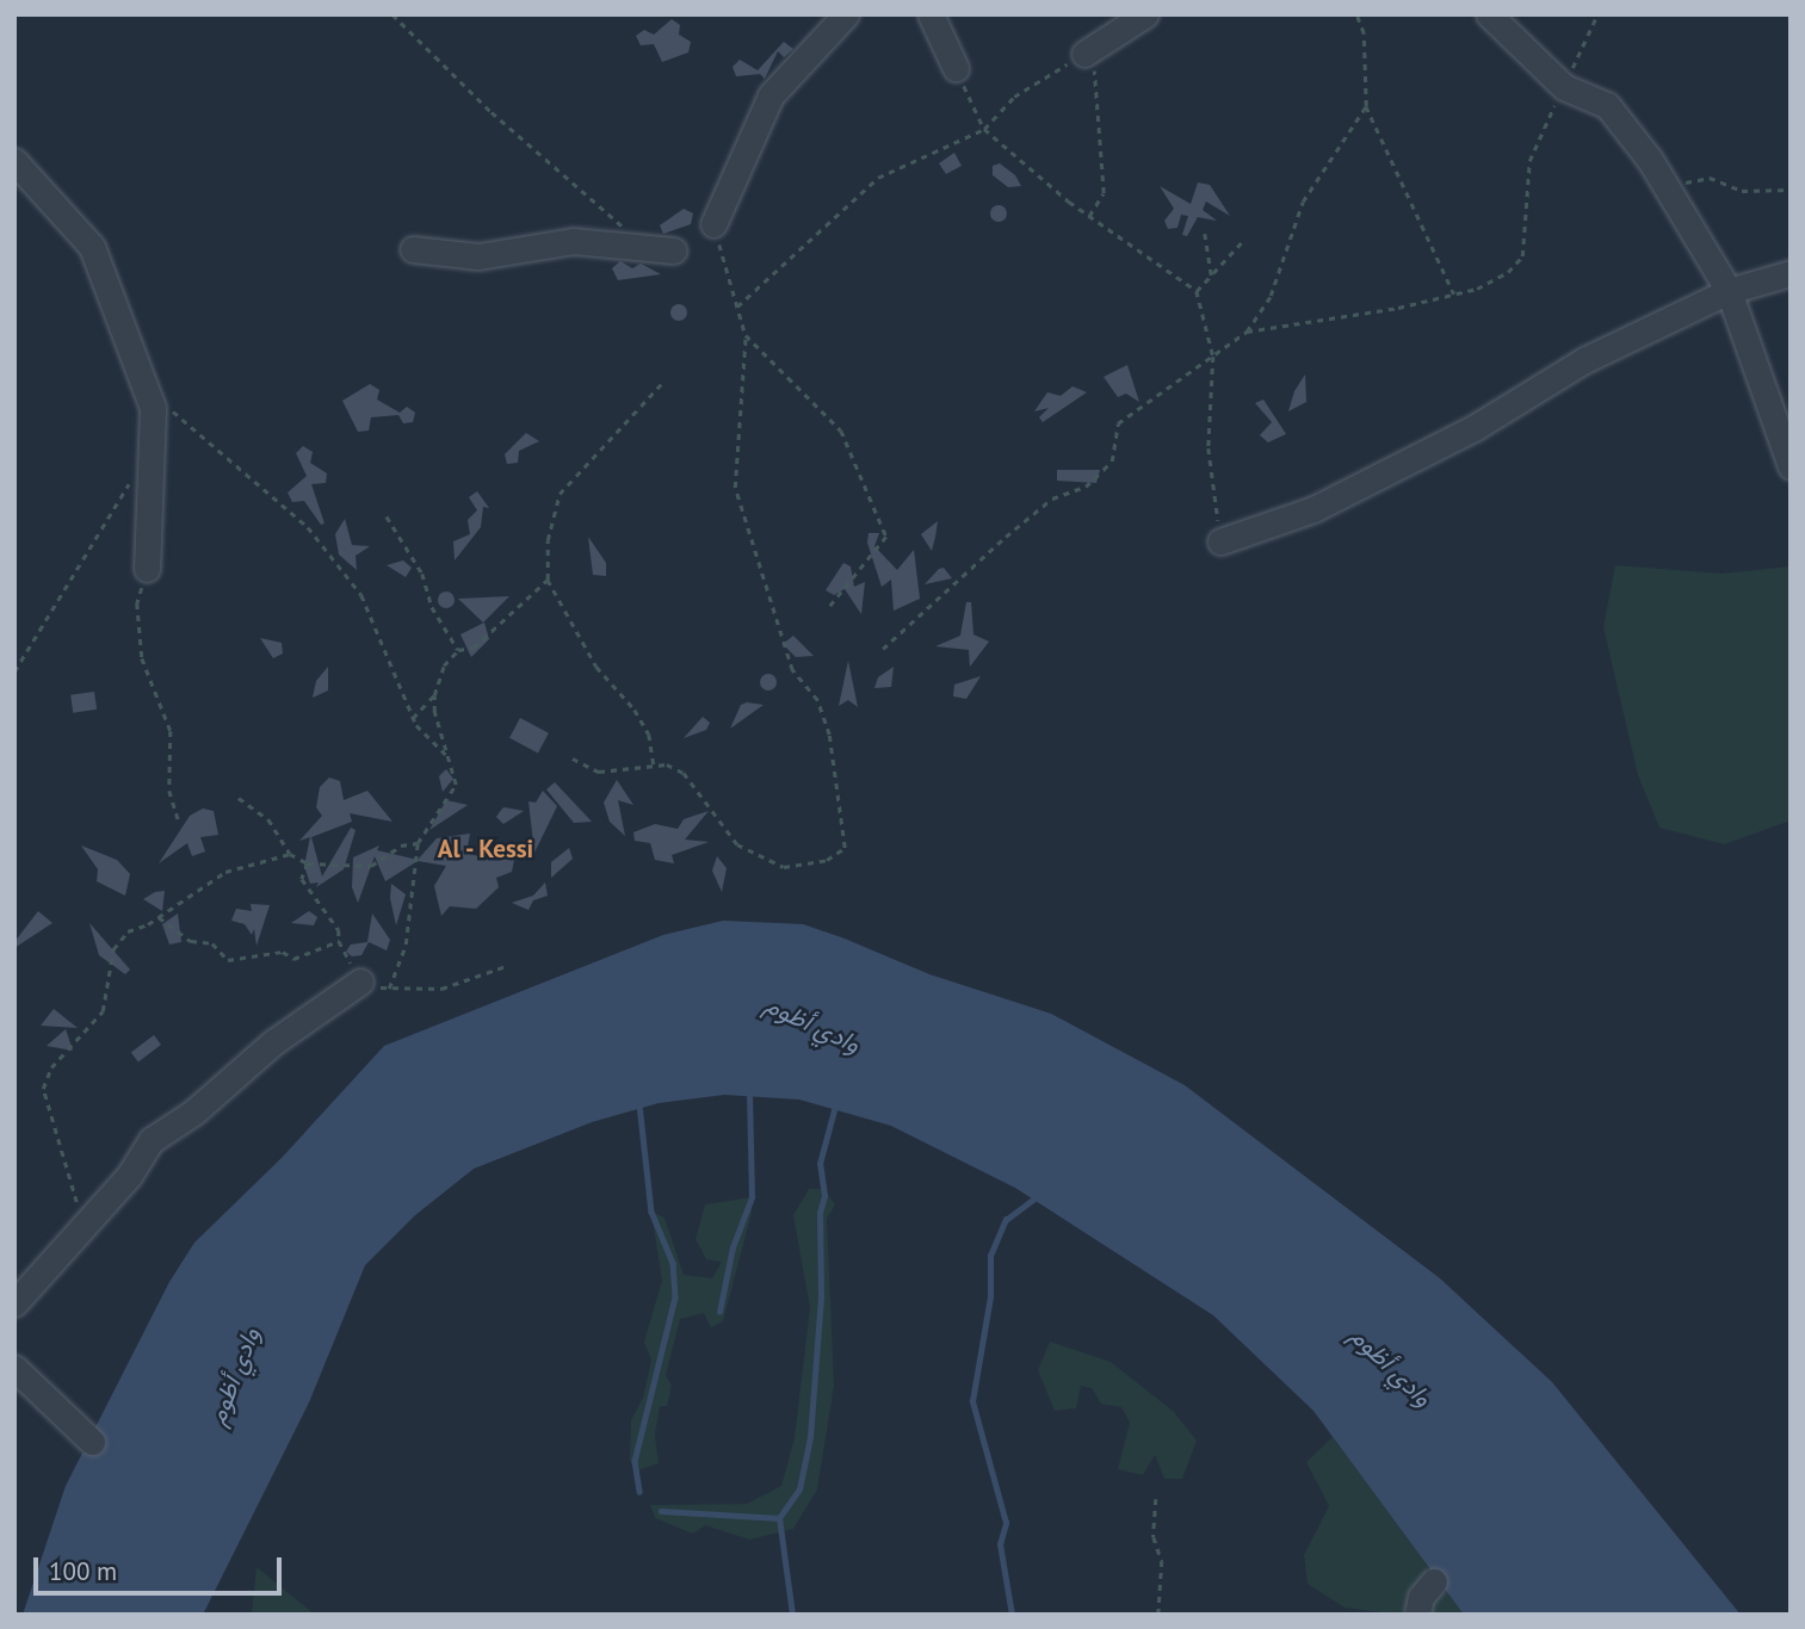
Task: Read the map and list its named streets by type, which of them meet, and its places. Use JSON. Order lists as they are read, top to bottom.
{
  "districts": ["Al - Kessi"],
  "water": ["وادي أظوم"],
  "scale_bar": "100 m"
}
